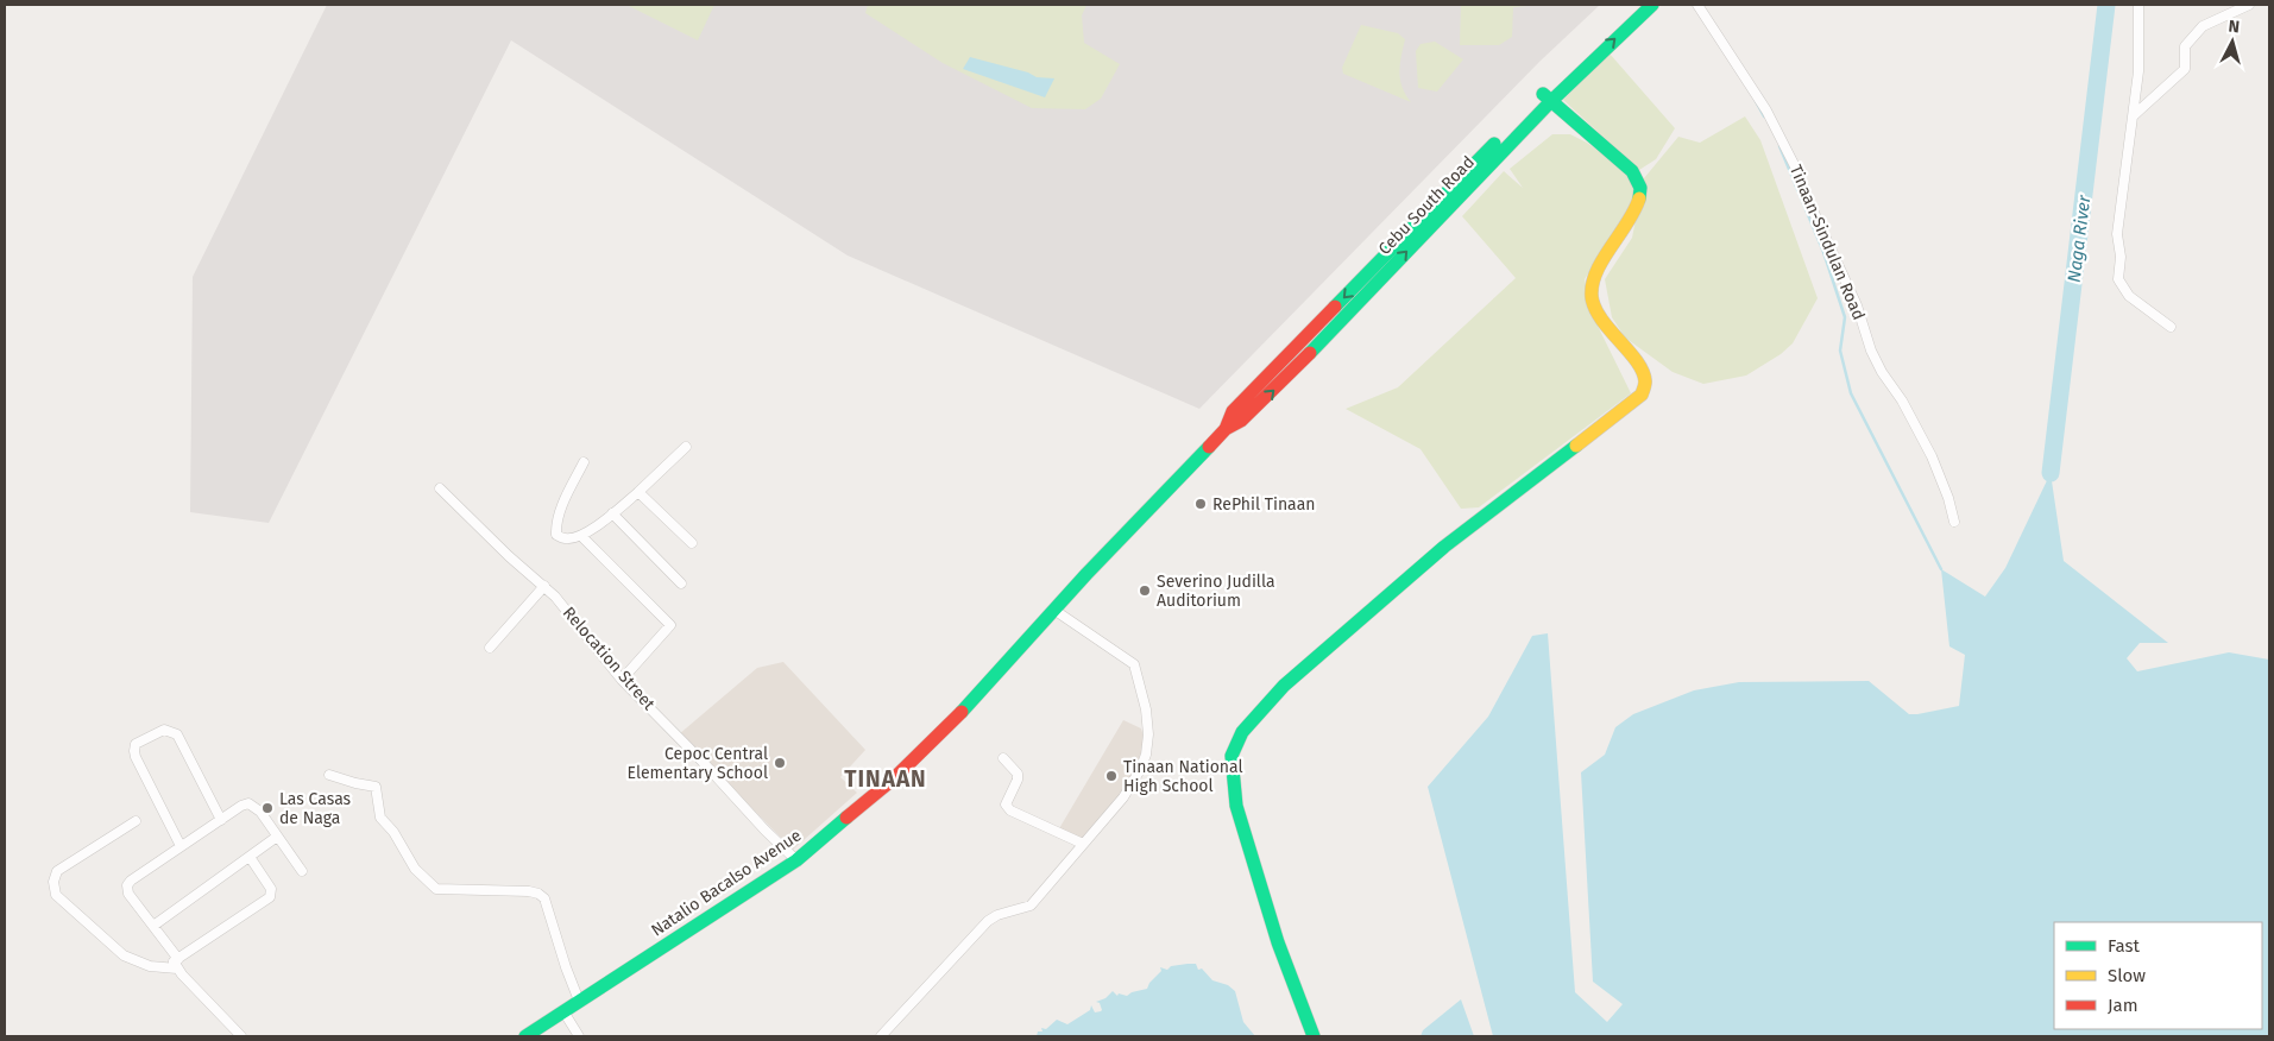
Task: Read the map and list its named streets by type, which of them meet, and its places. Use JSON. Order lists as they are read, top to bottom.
{
  "streets": {
    "main road": ["Cebu South Road", "Natalio Bacalso Avenue"],
    "street": ["Tinaan-Sindulan Road", "Relocation Street"]
  },
  "crossings": [
    ["Cebu South Road", "Natalio Bacalso Avenue"],
    ["Relocation Street", "Natalio Bacalso Avenue"]
  ],
  "districts": ["TINAAN"],
  "water": ["Naga River"],
  "places": [
    "RePhil Tinaan",
    "Severino Judilla Auditorium",
    "Cepoc Central Elementary School",
    "Tinaan National High School",
    "Las Casas de Naga"
  ],
  "legend": ["Fast", "Slow", "Jam"],
  "north": "top"
}
